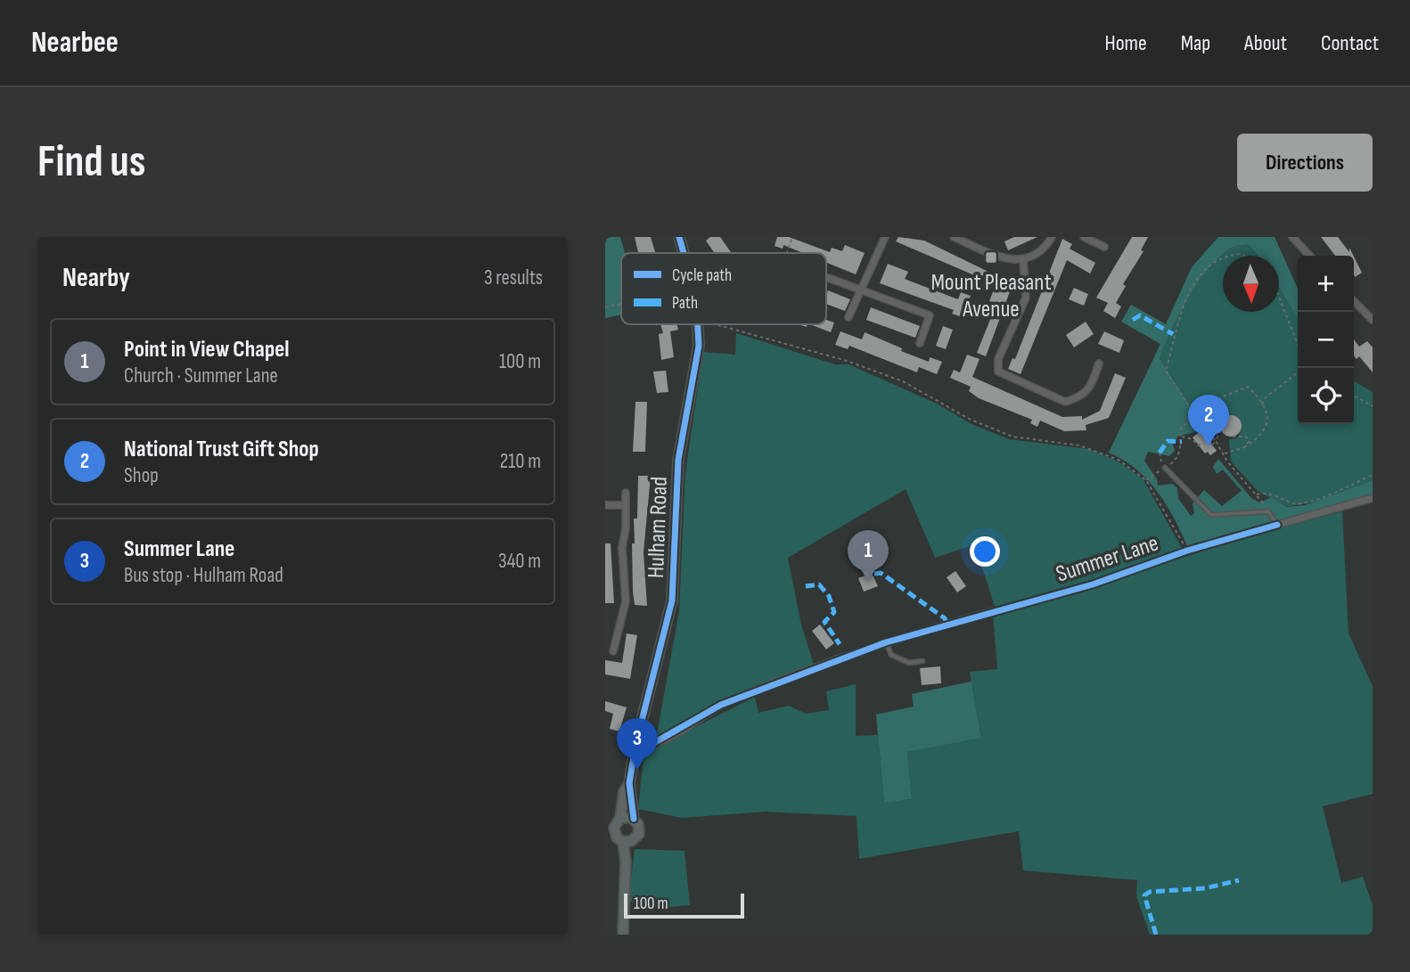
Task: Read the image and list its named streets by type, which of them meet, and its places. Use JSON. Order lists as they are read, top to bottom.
{
  "streets": {
    "street": ["Hulham Road"],
    "cycle path": ["Summer Lane"]
  },
  "places": {
    "transit": ["Mount Pleasant Avenue"]
  },
  "legend": ["Cycle path", "Path"],
  "scale_bar": "100 m",
  "north": "bottom",
  "page": {
    "header": "Nearbee",
    "nav": [
      "Home",
      "Map",
      "About",
      "Contact"
    ],
    "buttons": "Directions",
    "title": "Find us",
    "heading": ["Nearby", "3 results"],
    "map_buttons": ["+", "−"],
    "list": [
      {
        "mark": "1",
        "name": "Point in View Chapel",
        "note": "Church · Summer Lane",
        "value": "100 m"
      },
      {
        "mark": "2",
        "name": "National Trust Gift Shop",
        "note": "Shop",
        "value": "210 m"
      },
      {
        "mark": "3",
        "name": "Summer Lane",
        "note": "Bus stop · Hulham Road",
        "value": "340 m"
      }
    ],
    "pins": ["2", "1", "3"],
    "scale": "100 m"
  }
}
